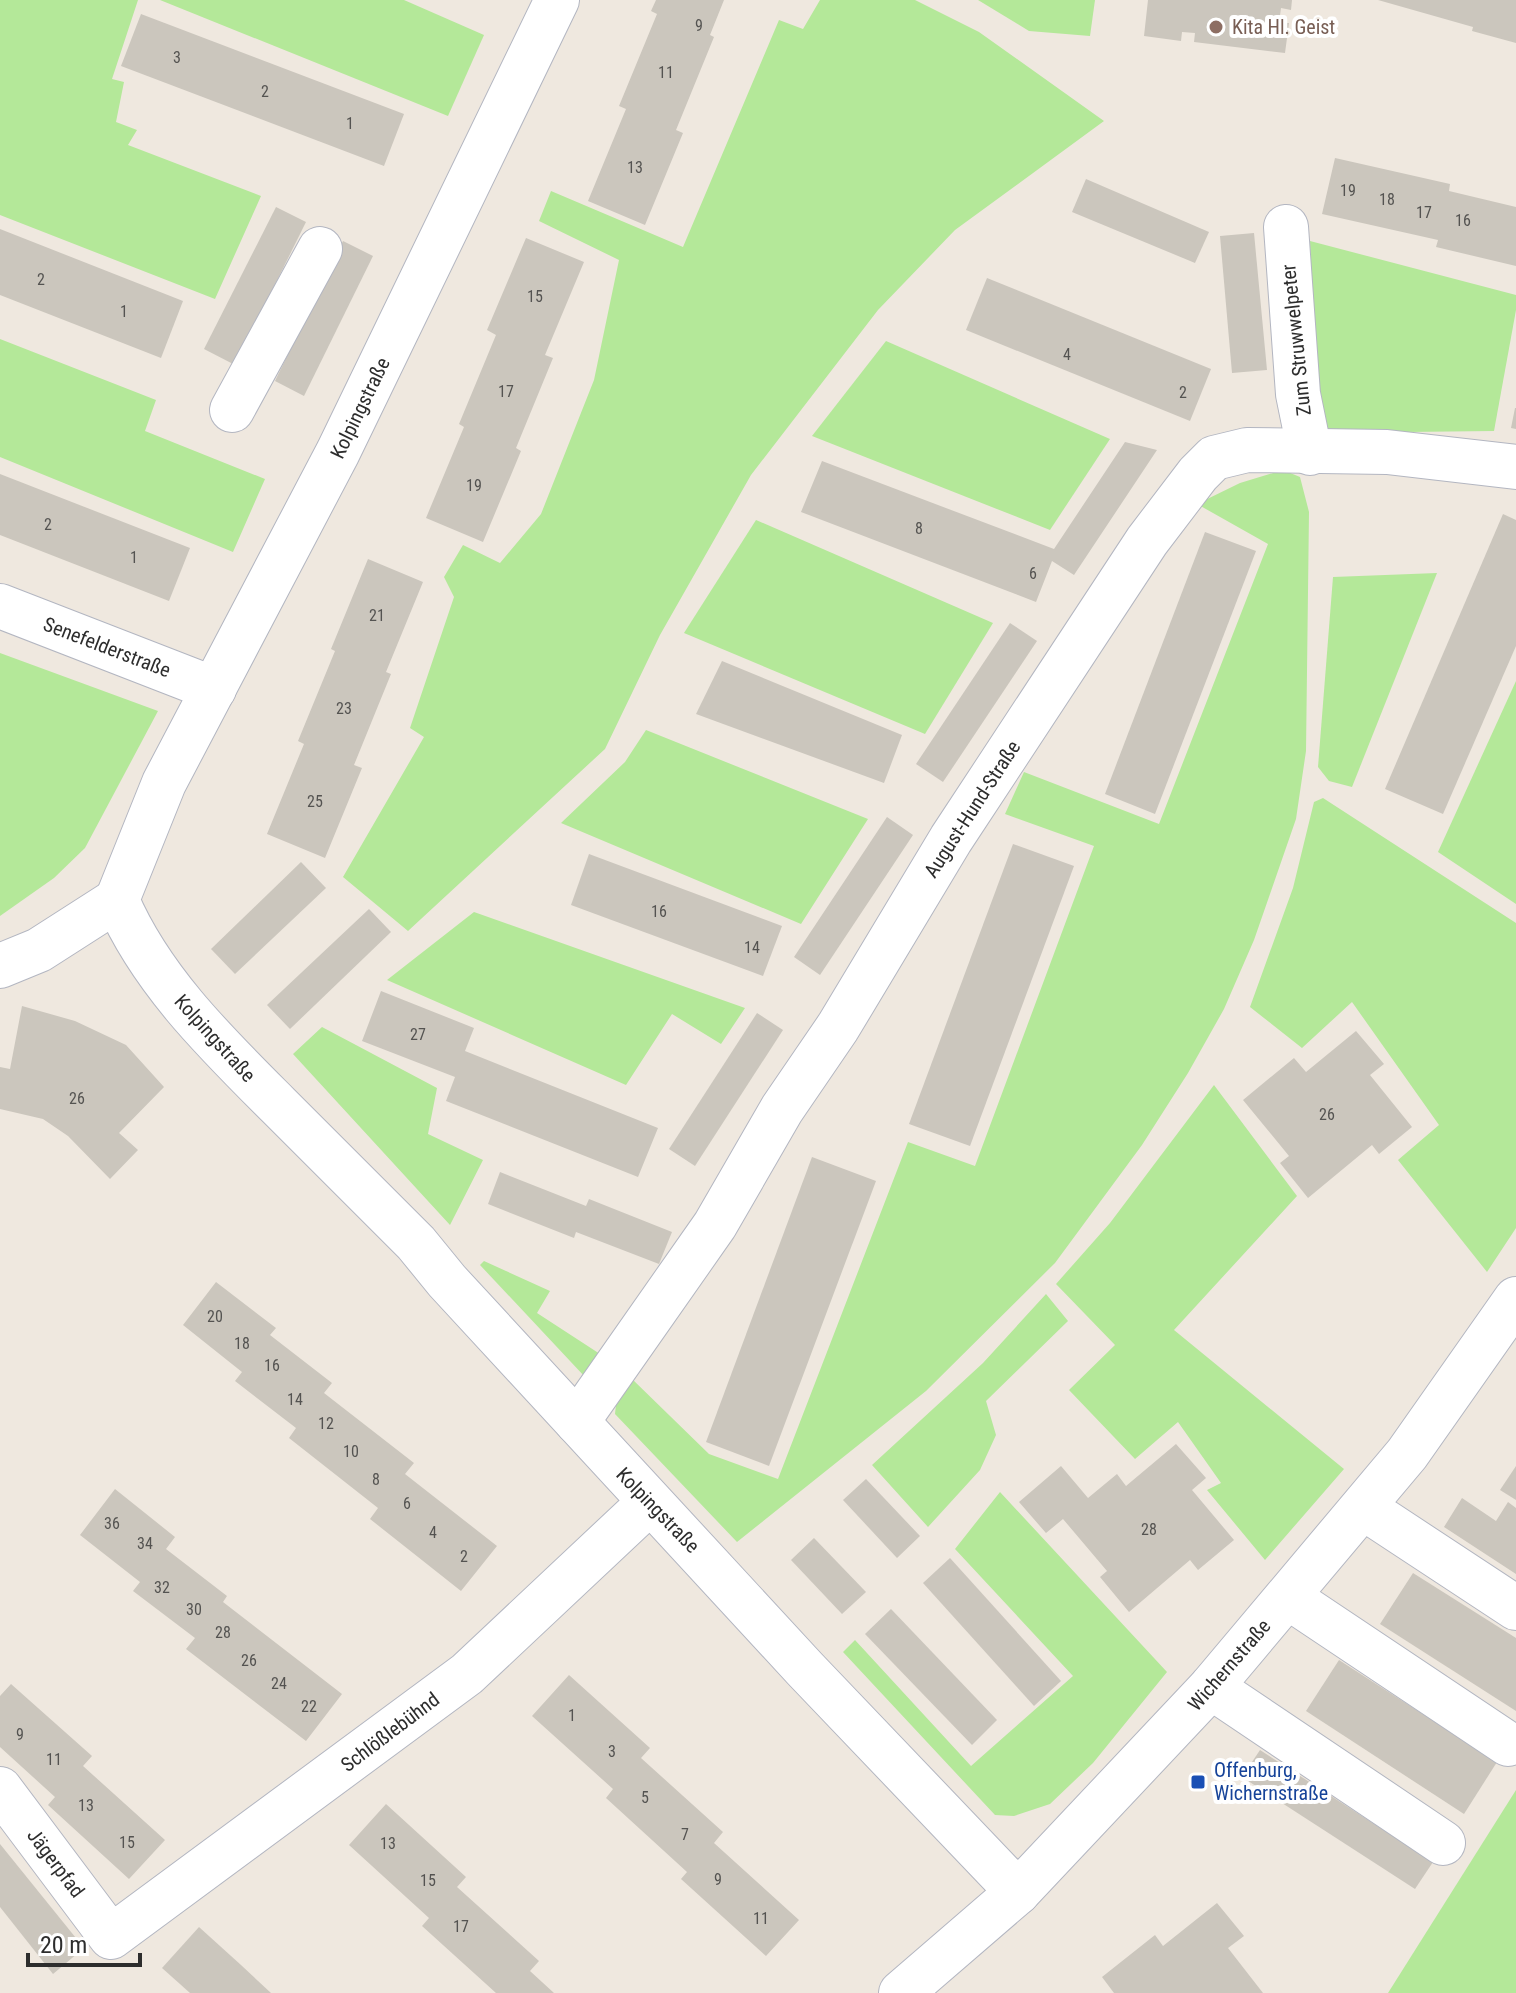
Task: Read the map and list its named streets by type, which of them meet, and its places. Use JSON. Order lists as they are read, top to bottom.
{
  "streets": {
    "street": [
      "Zum Struwwelpeter",
      "Kolpingstraße",
      "Senefelderstraße",
      "August-Hund-Straße",
      "Wichernstraße",
      "Schlößlebühnd",
      "Jägerpfad"
    ]
  },
  "crossings": [
    ["Zum Struwwelpeter", "August-Hund-Straße"],
    ["Kolpingstraße", "Senefelderstraße"],
    ["Kolpingstraße", "August-Hund-Straße"],
    ["Kolpingstraße", "Wichernstraße"],
    ["Kolpingstraße", "Schlößlebühnd"],
    ["Schlößlebühnd", "Jägerpfad"]
  ],
  "places": {
    "other": ["Kita Hl. Geist"],
    "transit": ["Offenburg, Wichernstraße"]
  },
  "house_numbers": [
    "9",
    "3",
    "11",
    "2",
    "1",
    "13",
    "19",
    "18",
    "17",
    "16",
    "2",
    "15",
    "1",
    "4",
    "17",
    "2",
    "19",
    "2",
    "8",
    "1",
    "6",
    "21",
    "23",
    "25",
    "16",
    "14",
    "27",
    "26",
    "26",
    "20",
    "18",
    "16",
    "14",
    "12",
    "10",
    "8",
    "6",
    "36",
    "28",
    "4",
    "34",
    "2",
    "32",
    "30",
    "28",
    "26",
    "24",
    "22",
    "1",
    "9",
    "3",
    "11",
    "5",
    "13",
    "7",
    "15",
    "13",
    "9",
    "15",
    "11",
    "17"
  ],
  "scale_bar": "20 m"
}
